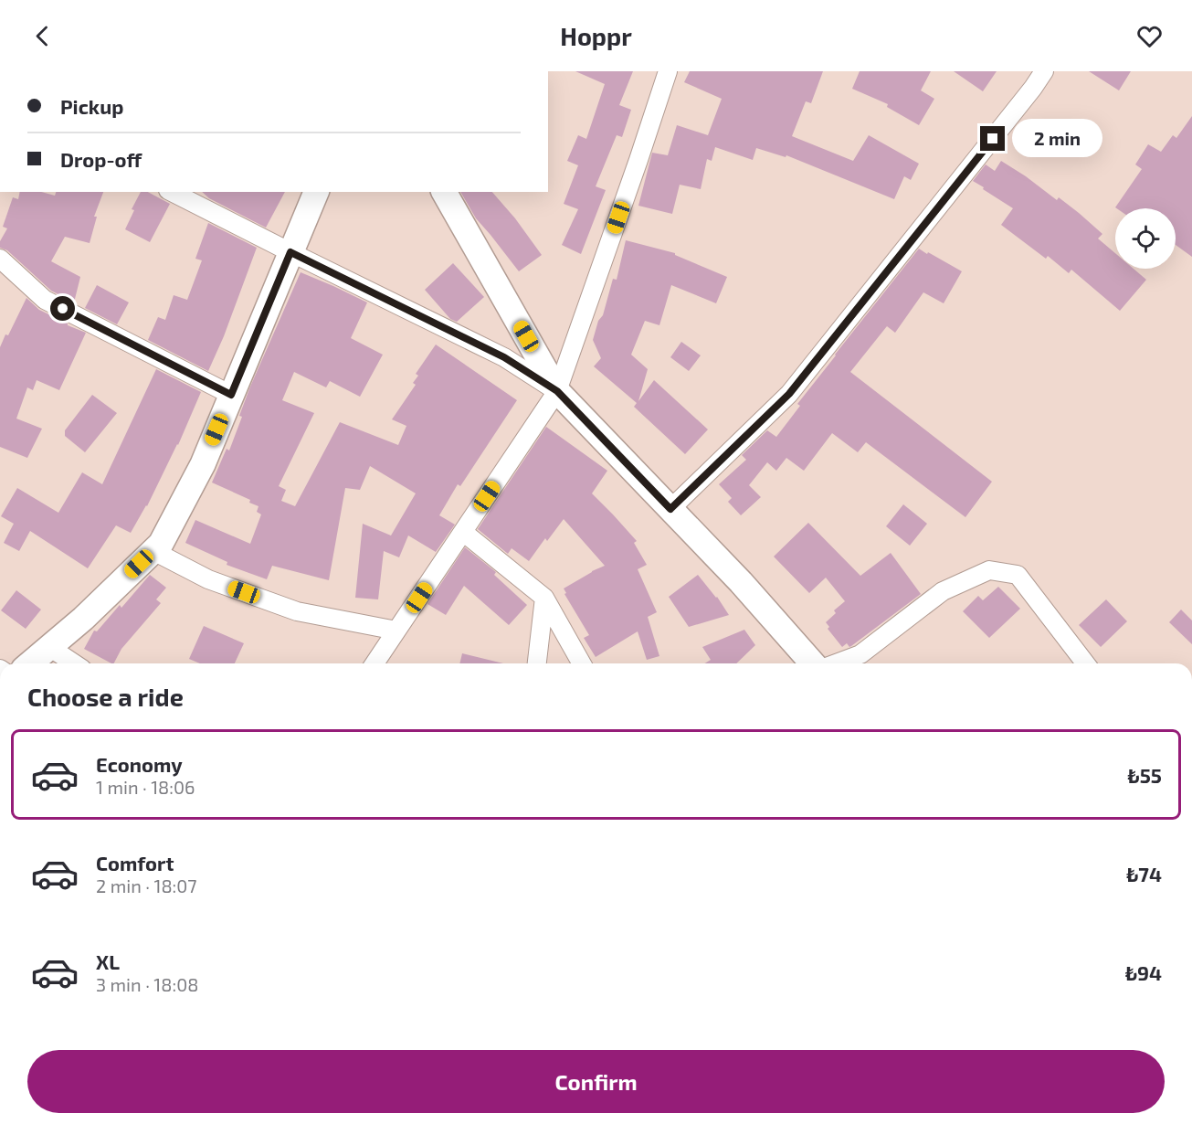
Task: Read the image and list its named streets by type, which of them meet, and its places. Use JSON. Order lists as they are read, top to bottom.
{
  "page": {
    "header": "Hoppr",
    "banner": ["Pickup", "Drop-off"],
    "bubble": "2 min",
    "heading": "Choose a ride",
    "list": [
      {
        "name": "Economy",
        "note": "1 min · 18:06",
        "value": "₺55"
      },
      {
        "name": "Comfort",
        "note": "2 min · 18:07",
        "value": "₺74"
      },
      {
        "name": "XL",
        "note": "3 min · 18:08",
        "value": "₺94"
      }
    ],
    "buttons": "Confirm"
  }
}
